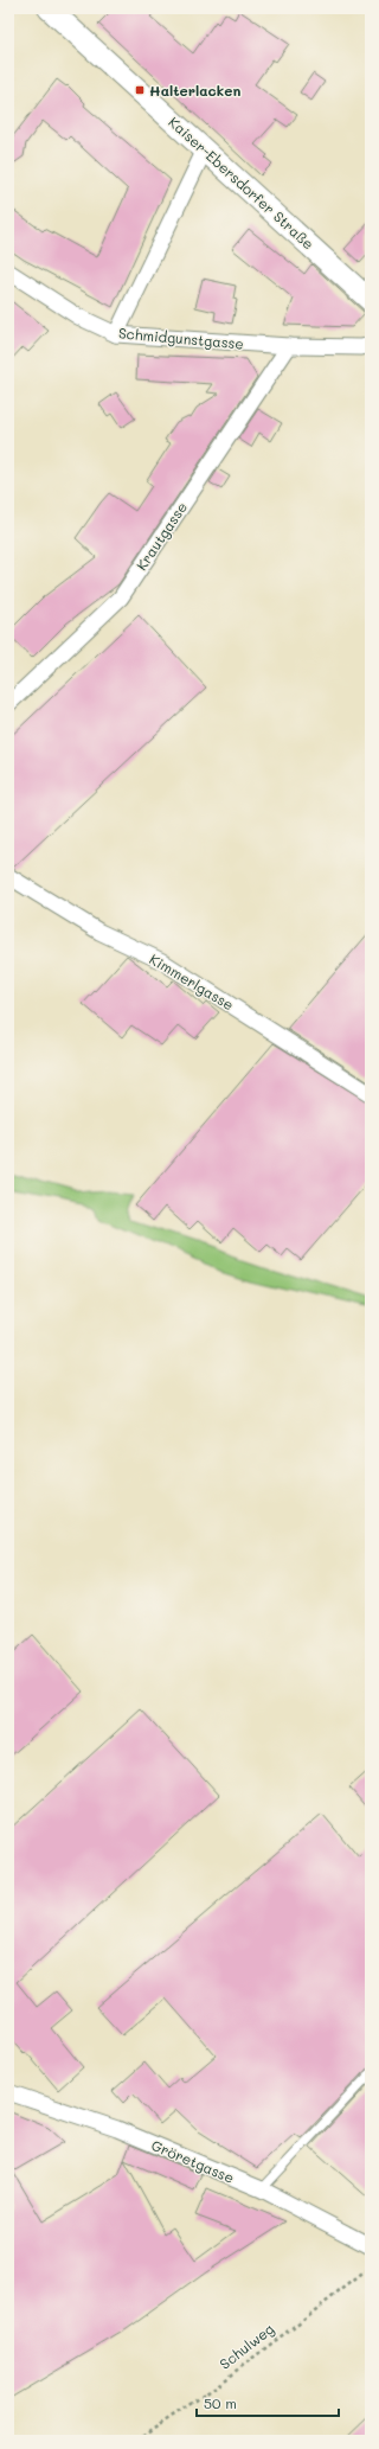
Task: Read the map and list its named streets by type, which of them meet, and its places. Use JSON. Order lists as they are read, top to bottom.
{
  "streets": {
    "main road": ["Kaiser-Ebersdorfer Straße"],
    "street": [
      "Schmidgunstgasse",
      "Krautgasse",
      "Kimmerlgasse",
      "Gröretgasse"
    ],
    "path": ["Schulweg"]
  },
  "crossings": [
    ["Schmidgunstgasse", "Krautgasse"]
  ],
  "places": {
    "transit": ["Halterlacken"]
  },
  "scale_bar": "50 m"
}
